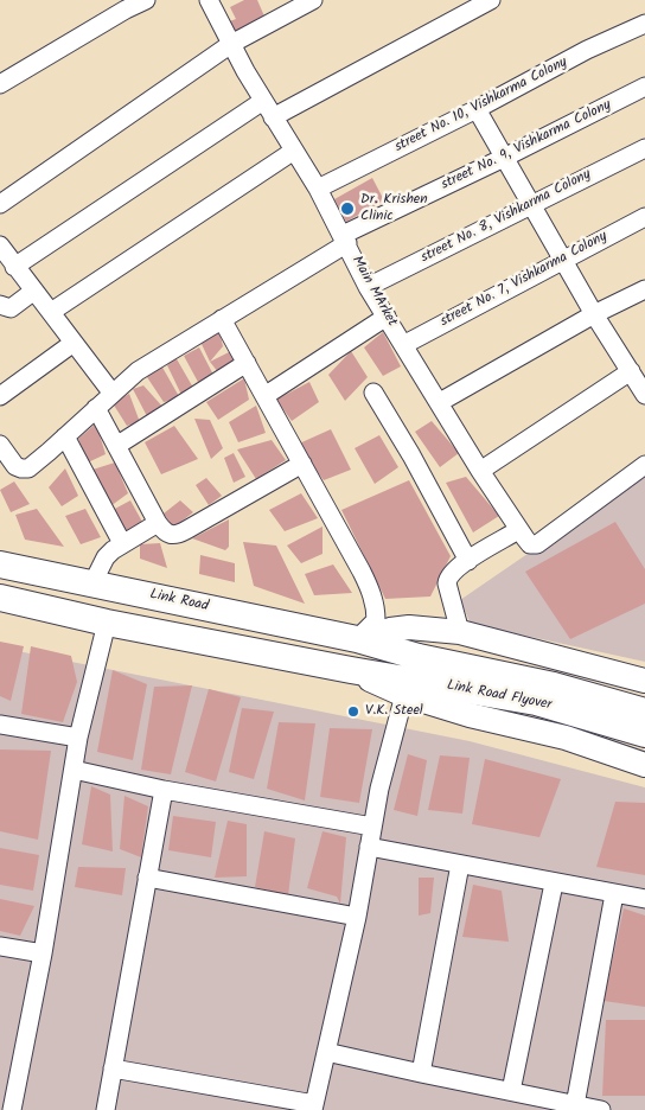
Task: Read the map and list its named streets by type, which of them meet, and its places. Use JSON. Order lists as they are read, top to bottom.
{
  "streets": {
    "main road": ["Link Road", "Link Road Flyover"],
    "street": [
      "street No. 10, Vishkarma Colony",
      "street No. 9, Vishkarma Colony",
      "street No. 8, Vishkarma Colony",
      "street No. 7, Vishkarma Colony",
      "Main MArket"
    ]
  },
  "crossings": [
    ["street No. 10, Vishkarma Colony", "Main MArket"],
    ["street No. 9, Vishkarma Colony", "Main MArket"],
    ["street No. 8, Vishkarma Colony", "Main MArket"],
    ["street No. 7, Vishkarma Colony", "Main MArket"],
    ["Link Road", "Link Road Flyover"]
  ],
  "places": ["Dr. Krishen Clinic", "V.K. Steel"]
}
